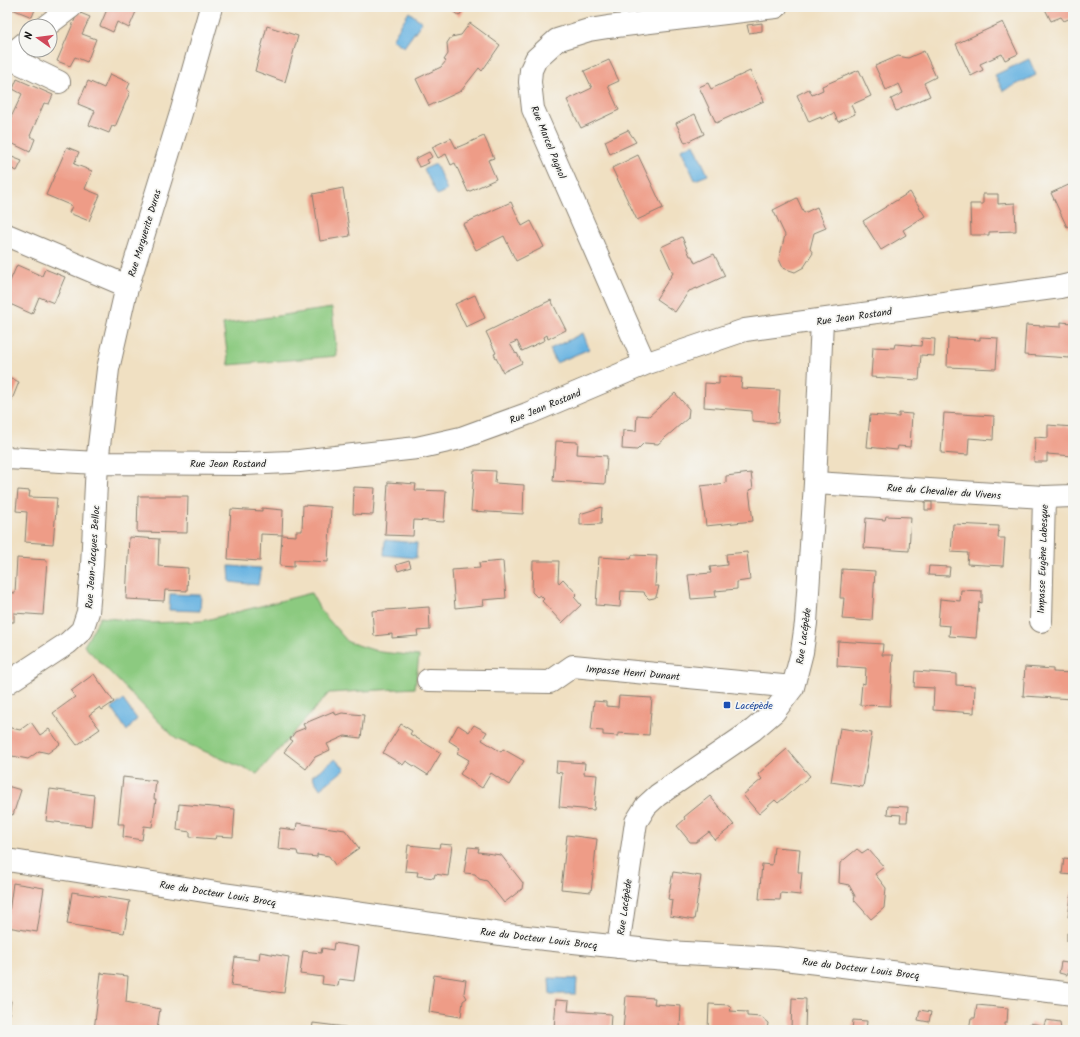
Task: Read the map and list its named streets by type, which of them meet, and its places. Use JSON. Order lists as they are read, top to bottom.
{
  "streets": {
    "street": [
      "Rue Marcel Pagnol",
      "Rue Marguerite Duras",
      "Rue Jean Rostand",
      "Rue du Chevalier du Vivens",
      "Rue Jean-Jacques Belloc",
      "Impasse Eugène Labesque",
      "Rue Lacépède",
      "Impasse Henri Dunant",
      "Rue du Docteur Louis Brocq"
    ]
  },
  "crossings": [
    ["Rue Marcel Pagnol", "Rue Jean Rostand"],
    ["Rue Marguerite Duras", "Rue Jean Rostand"],
    ["Rue Marguerite Duras", "Rue Jean-Jacques Belloc"],
    ["Rue Jean Rostand", "Rue Jean-Jacques Belloc"],
    ["Rue Jean Rostand", "Rue Lacépède"],
    ["Rue du Chevalier du Vivens", "Impasse Eugène Labesque"],
    ["Rue du Chevalier du Vivens", "Rue Lacépède"],
    ["Rue Lacépède", "Impasse Henri Dunant"],
    ["Rue Lacépède", "Rue du Docteur Louis Brocq"]
  ],
  "places": {
    "transit": ["Lacépède"]
  },
  "north": "left"
}
